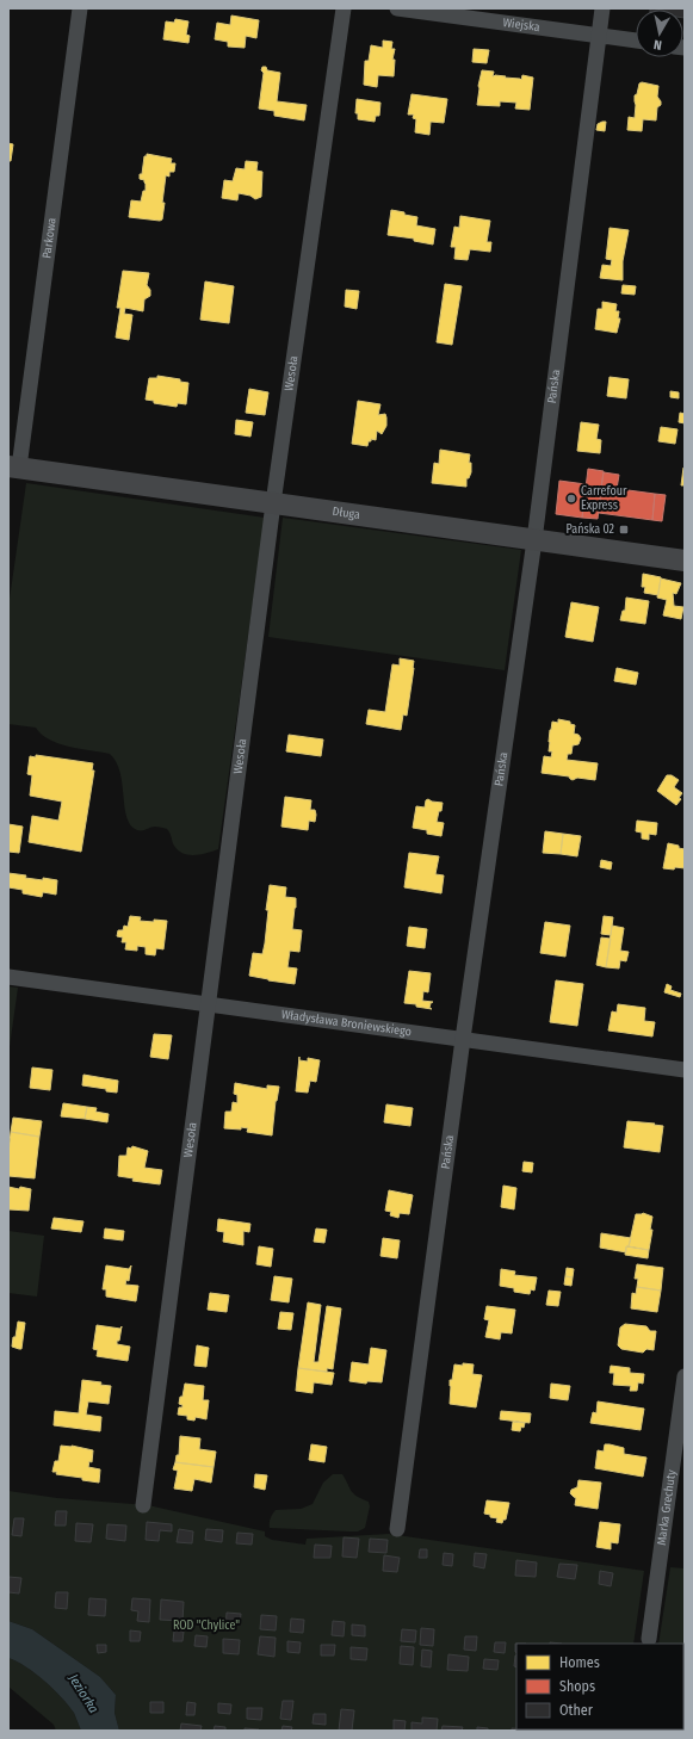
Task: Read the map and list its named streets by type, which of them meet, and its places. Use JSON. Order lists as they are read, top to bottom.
{
  "streets": {
    "street": [
      "Wiejska",
      "Parkowa",
      "Wesoła",
      "Pańska",
      "Długa",
      "Władysława Broniewskiego",
      "Marka Grechuty"
    ]
  },
  "crossings": [
    ["Wiejska", "Pańska"],
    ["Parkowa", "Długa"],
    ["Wesoła", "Długa"],
    ["Wesoła", "Władysława Broniewskiego"],
    ["Pańska", "Długa"],
    ["Pańska", "Władysława Broniewskiego"]
  ],
  "water": ["Jeziorka"],
  "parks": ["ROD \"Chylice\""],
  "places": {
    "other": ["Carrefour Express"],
    "transit": ["Pańska 02"]
  },
  "legend": ["Homes", "Shops", "Other"],
  "north": "bottom"
}
